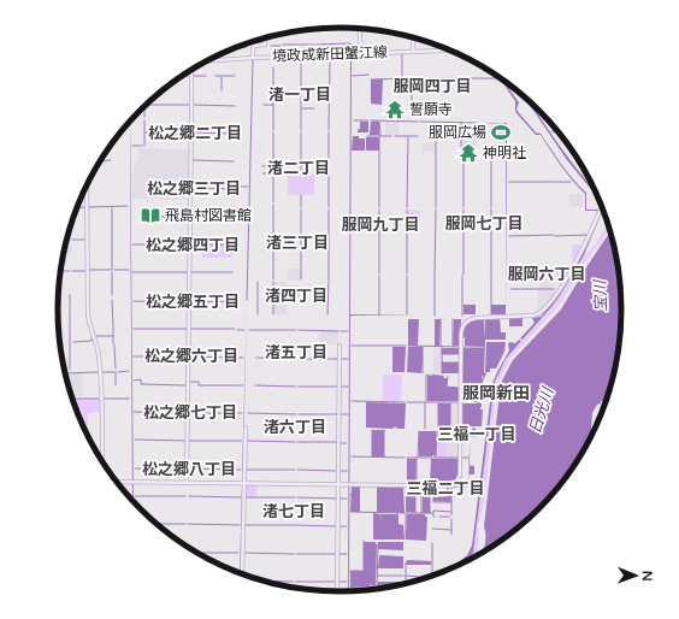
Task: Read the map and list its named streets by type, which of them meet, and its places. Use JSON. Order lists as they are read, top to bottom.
{
  "streets": {
    "street": ["境政成新田蟹江線"]
  },
  "districts": [
    "服岡四丁目",
    "渚一丁目",
    "松之郷二丁目",
    "渚二丁目",
    "松之郷三丁目",
    "服岡七丁目",
    "服岡九丁目",
    "渚三丁目",
    "松之郷四丁目",
    "服岡六丁目",
    "渚四丁目",
    "松之郷五丁目",
    "渚五丁目",
    "松之郷六丁目",
    "服岡新田",
    "松之郷七丁目",
    "渚六丁目",
    "三福一丁目",
    "松之郷八丁目",
    "三福二丁目",
    "渚七丁目"
  ],
  "water": ["宝川", "日光川"],
  "places": {
    "temple": ["誓願寺", "神明社"],
    "sports": ["服岡広場"],
    "library": ["飛島村図書館"]
  },
  "north": "right"
}
